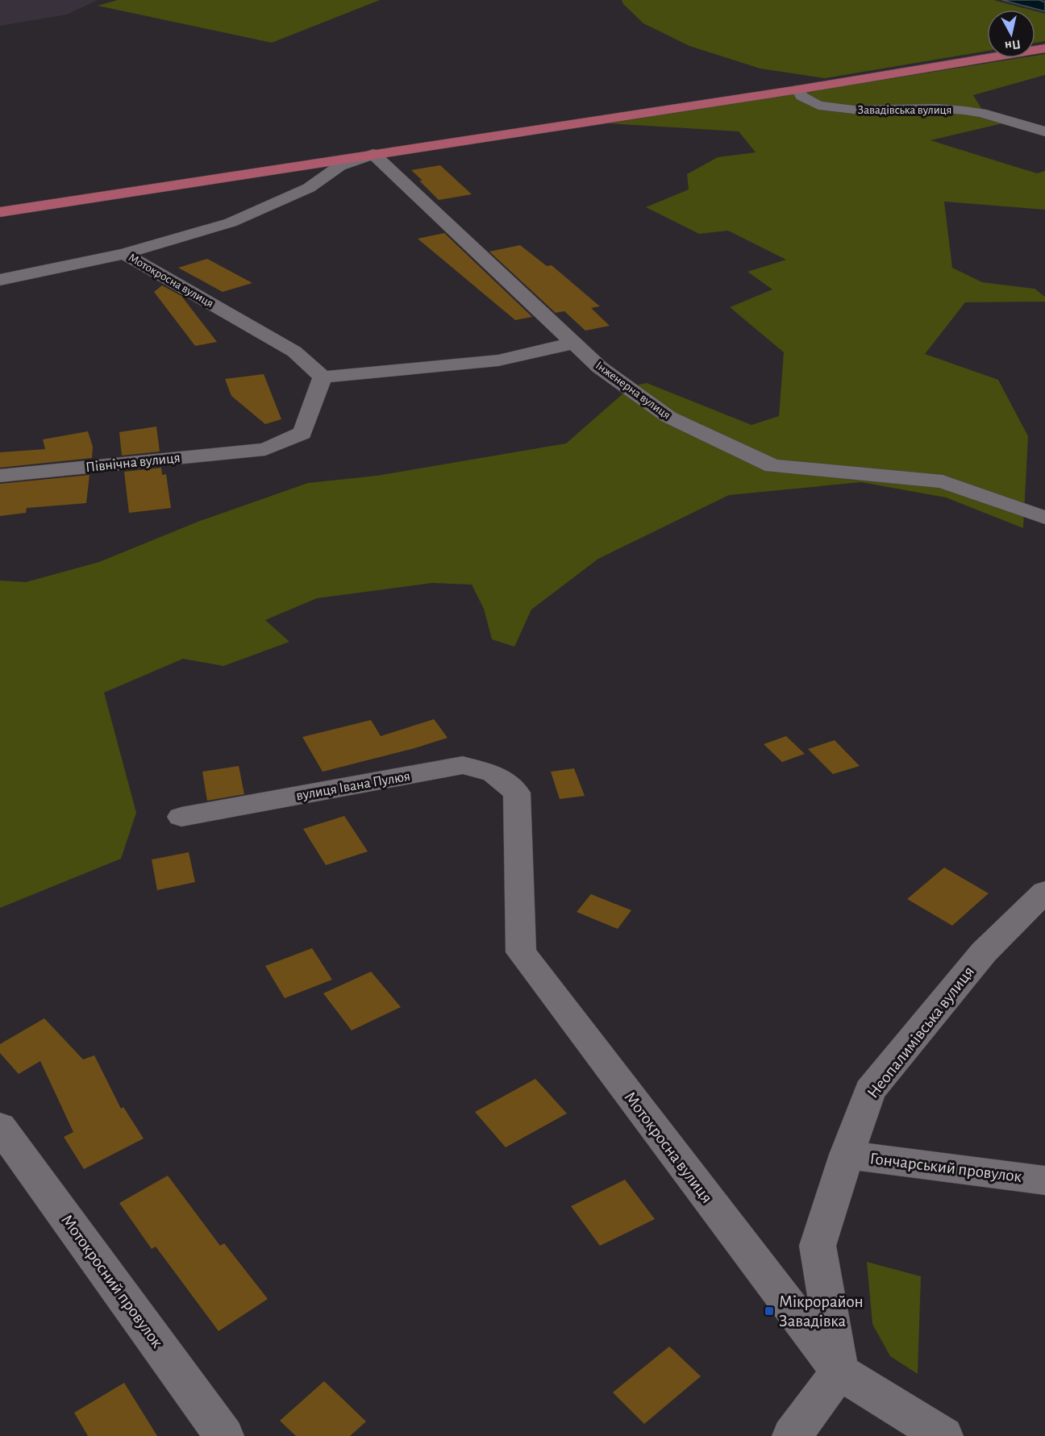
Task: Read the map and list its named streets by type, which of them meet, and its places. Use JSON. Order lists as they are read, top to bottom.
{
  "streets": {
    "street": [
      "Завадівська вулиця",
      "Мотокросна вулиця",
      "Інженерна вулиця",
      "Північна вулиця",
      "вулиця Івана Пулюя",
      "Неопалимівська вулиця",
      "Гончарський провулок",
      "Мотокросний провулок"
    ]
  },
  "crossings": [
    ["Мотокросна вулиця", "Північна вулиця"],
    ["Мотокросна вулиця", "вулиця Івана Пулюя"],
    ["Мотокросна вулиця", "Неопалимівська вулиця"],
    ["Неопалимівська вулиця", "Гончарський провулок"]
  ],
  "places": {
    "transit": ["Мікрорайон Завадівка"]
  },
  "north": "bottom"
}
